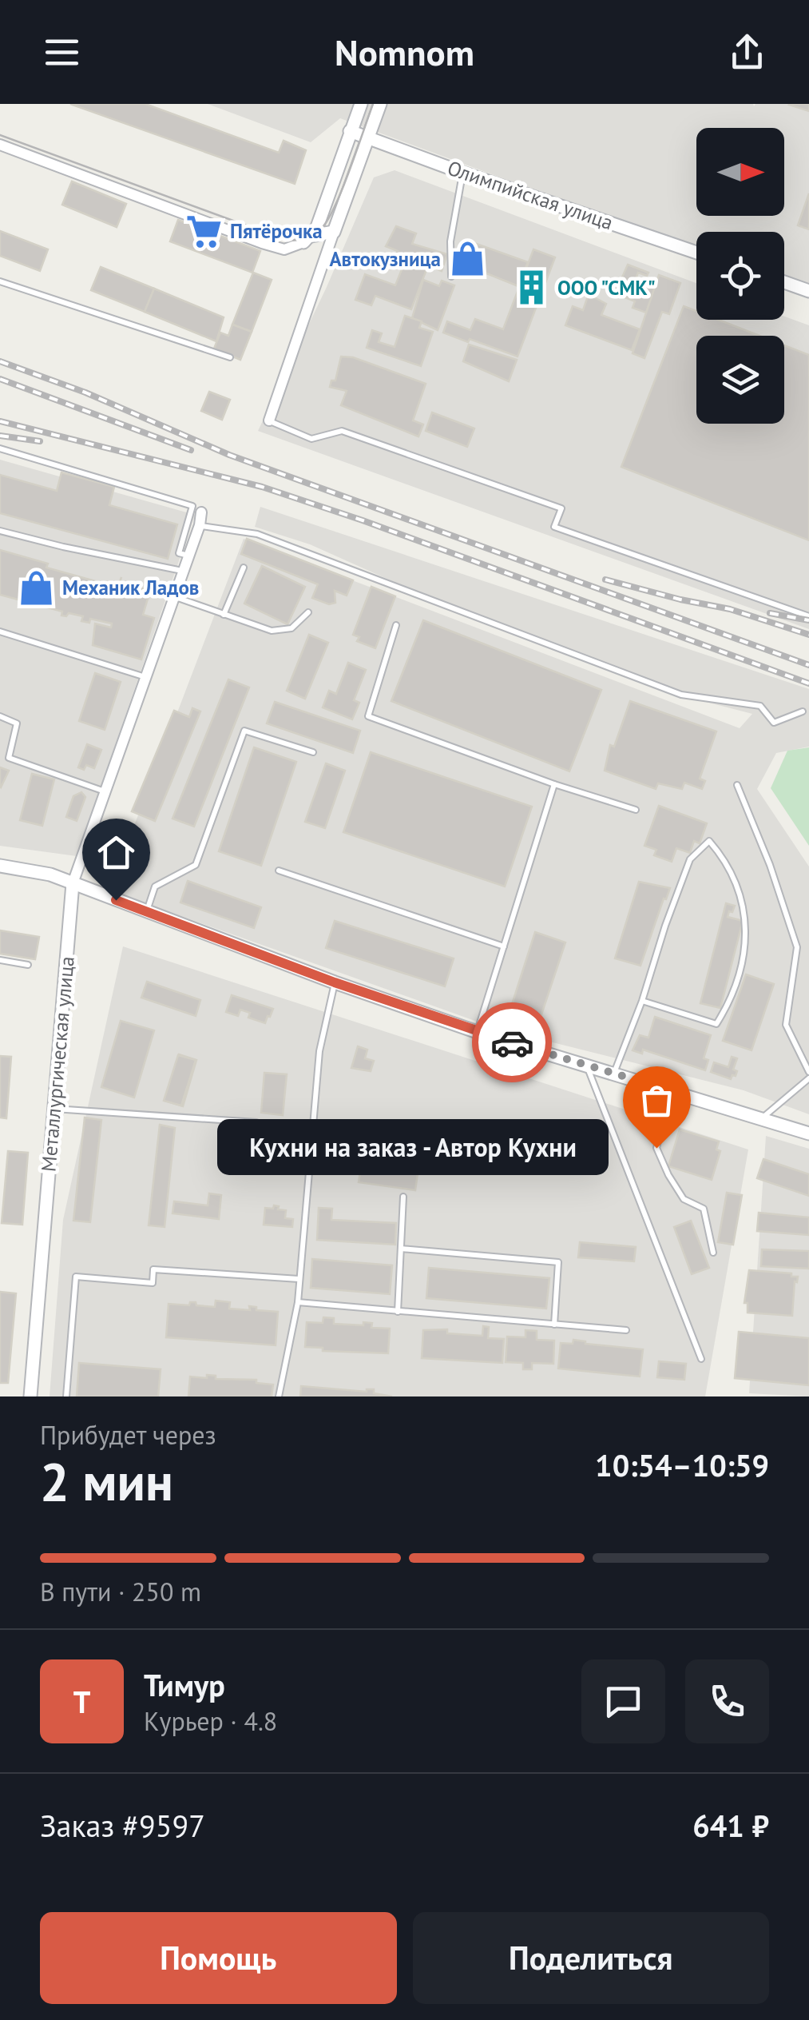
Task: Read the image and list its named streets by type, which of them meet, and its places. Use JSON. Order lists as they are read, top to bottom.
{
  "streets": {
    "street": ["Олимпийская улица", "Металлургическая улица"]
  },
  "places": {
    "supermarket": ["Пятёрочка"],
    "shop": ["Автокузница", "Механик Ладов"],
    "building": ["ООО \"СМК\""],
    "other": ["Кухни на заказ - Автор Кухни"]
  },
  "north": "right",
  "page": {
    "header": "Nomnom",
    "bubble": "Кухни на заказ - Автор Кухни",
    "heading": ["2 мин", "Прибудет через", "10:54–10:59"],
    "panel": [
      "Тимур",
      "Курьер · 4.8",
      "Заказ #9597",
      "641 ₽"
    ],
    "bar": "В пути · 250 m",
    "round": "Т",
    "buttons": ["Помощь", "Поделиться"]
  }
}
